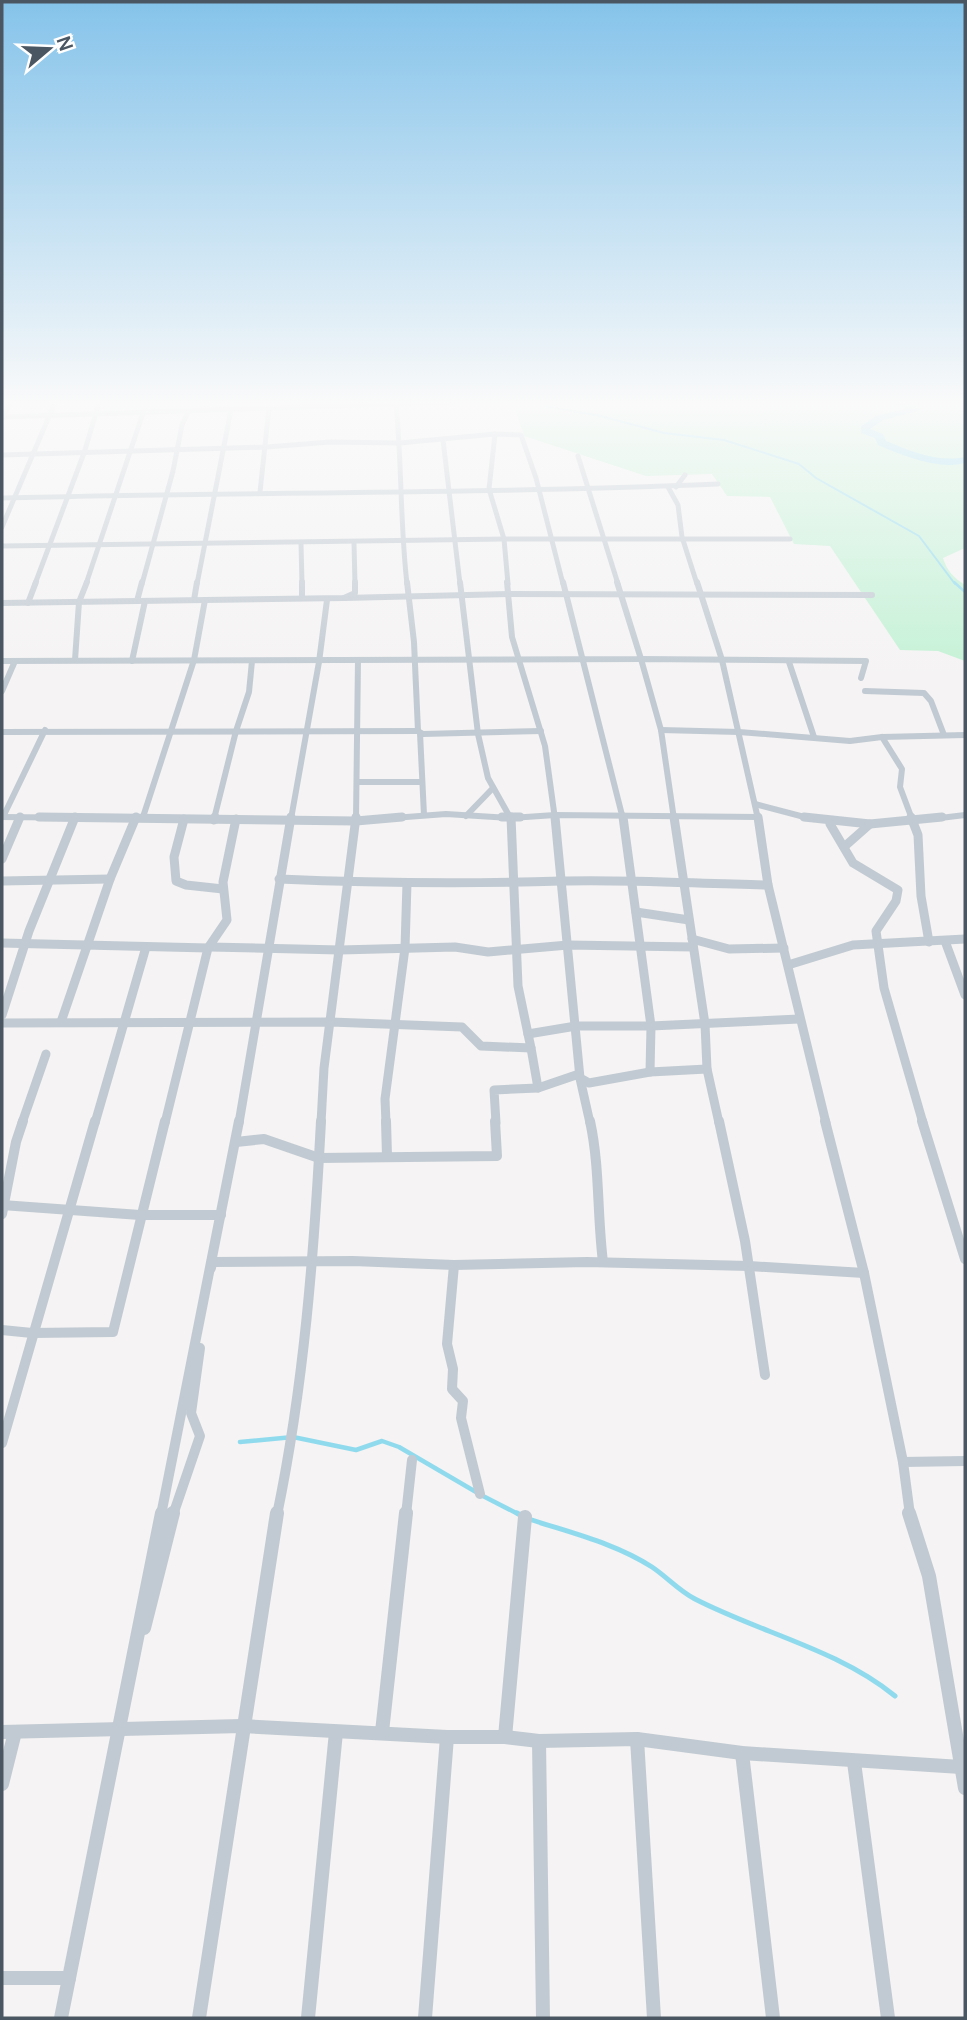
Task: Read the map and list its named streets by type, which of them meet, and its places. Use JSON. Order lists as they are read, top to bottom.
{
  "north": "right"
}
